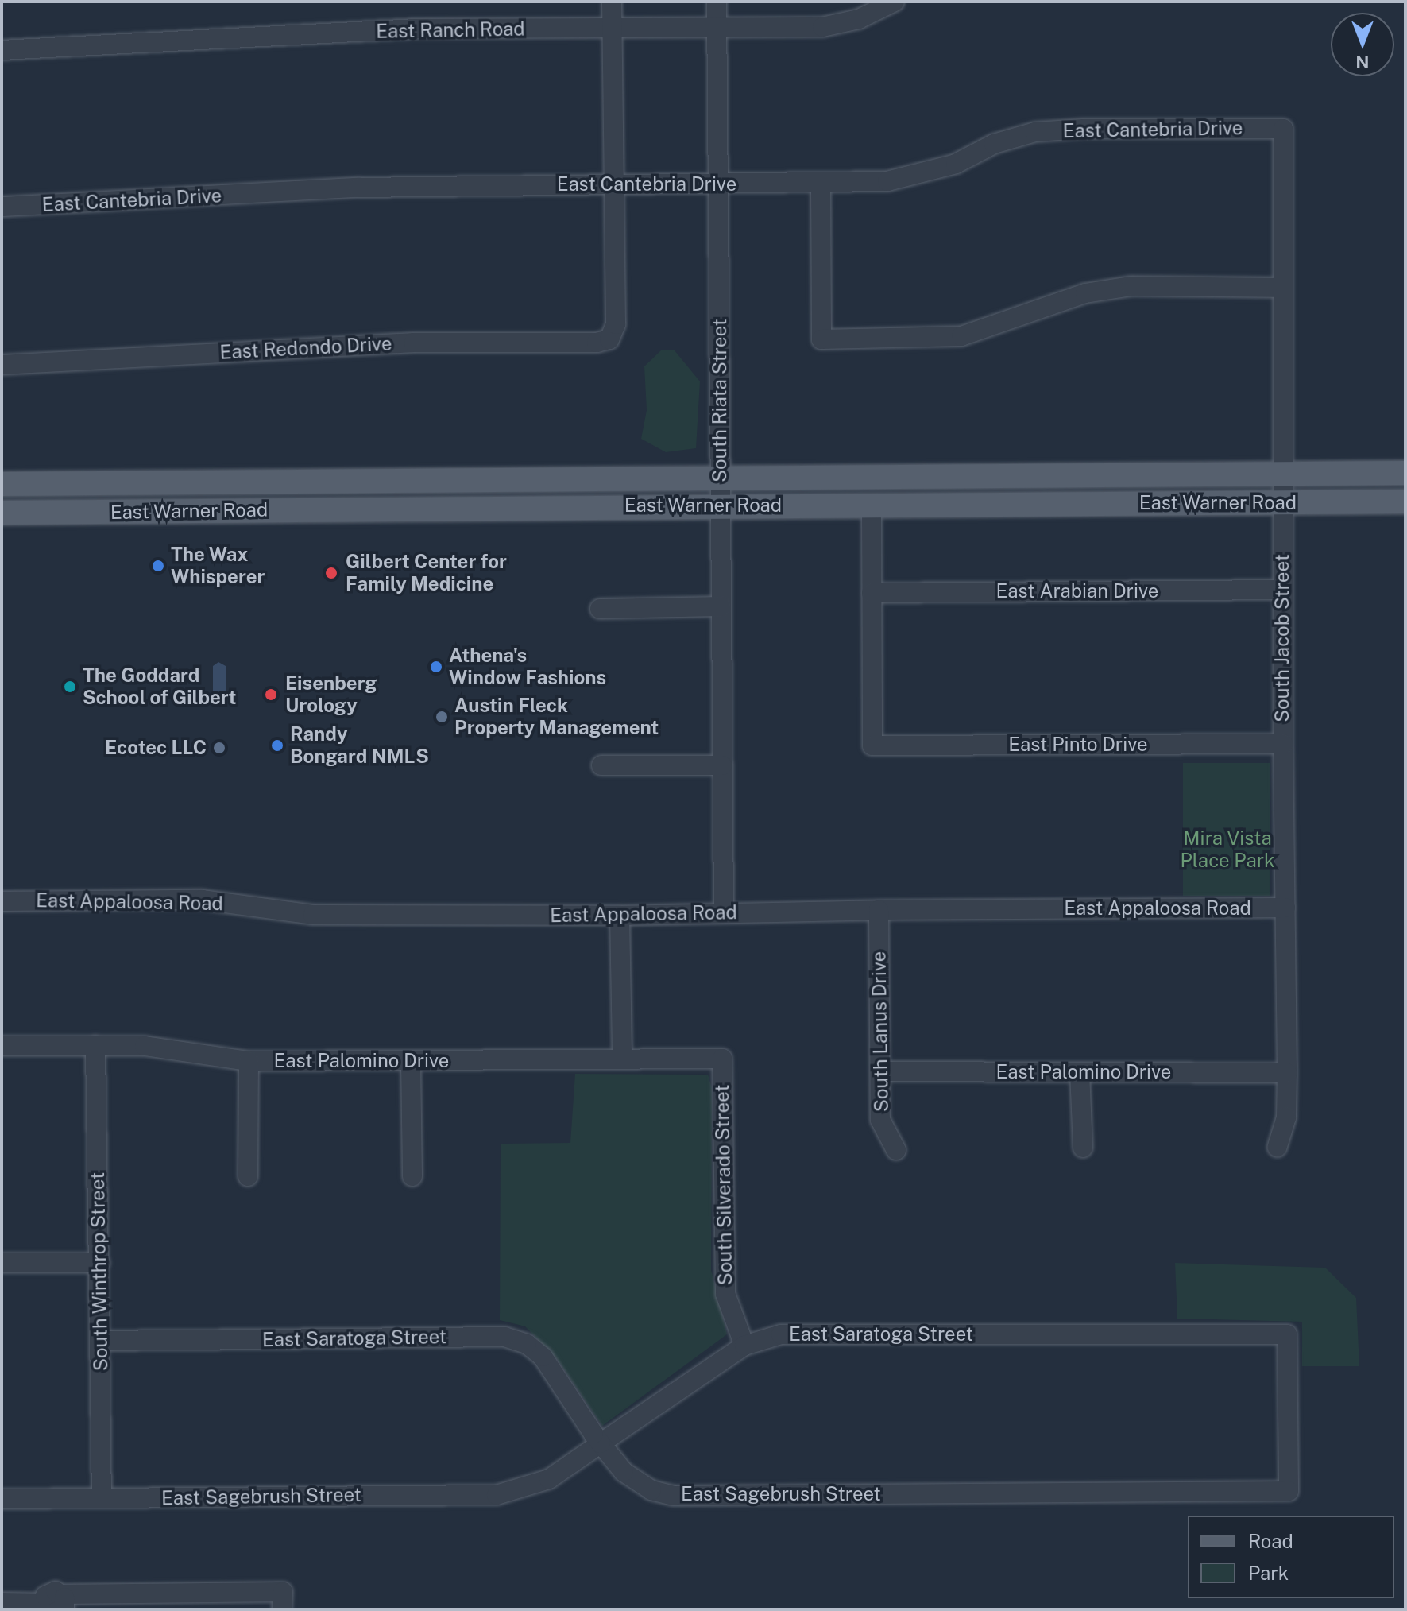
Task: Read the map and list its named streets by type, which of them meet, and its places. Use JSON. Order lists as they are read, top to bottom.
{
  "streets": {
    "main road": ["East Warner Road"],
    "street": [
      "East Ranch Road",
      "East Cantebria Drive",
      "East Redondo Drive",
      "South Riata Street",
      "East Arabian Drive",
      "South Jacob Street",
      "East Pinto Drive",
      "East Appaloosa Road",
      "South Lanus Drive",
      "East Palomino Drive",
      "South Silverado Street",
      "South Winthrop Street",
      "East Saratoga Street",
      "East Sagebrush Street"
    ]
  },
  "crossings": [
    ["East Ranch Road", "South Riata Street"],
    ["East Cantebria Drive", "East Redondo Drive"],
    ["East Cantebria Drive", "South Riata Street"],
    ["East Cantebria Drive", "South Jacob Street"],
    ["South Riata Street", "East Warner Road"],
    ["South Riata Street", "East Appaloosa Road"],
    ["East Warner Road", "South Jacob Street"],
    ["East Arabian Drive", "South Jacob Street"],
    ["East Arabian Drive", "East Pinto Drive"],
    ["South Jacob Street", "East Pinto Drive"],
    ["South Jacob Street", "East Appaloosa Road"],
    ["South Jacob Street", "East Palomino Drive"],
    ["East Appaloosa Road", "South Lanus Drive"],
    ["South Lanus Drive", "East Palomino Drive"],
    ["East Palomino Drive", "South Silverado Street"],
    ["East Palomino Drive", "South Winthrop Street"],
    ["South Silverado Street", "East Saratoga Street"],
    ["South Winthrop Street", "East Saratoga Street"],
    ["South Winthrop Street", "East Sagebrush Street"],
    ["East Saratoga Street", "East Sagebrush Street"]
  ],
  "parks": ["Mira Vista Place Park"],
  "places": [
    "The Wax Whisperer",
    "Gilbert Center for Family Medicine",
    "Athena's Window Fashions",
    "The Goddard School of Gilbert",
    "Eisenberg Urology",
    "Austin Fleck Property Management",
    "Randy Bongard NMLS",
    "Ecotec LLC"
  ],
  "legend": ["Road", "Park"],
  "north": "bottom"
}
